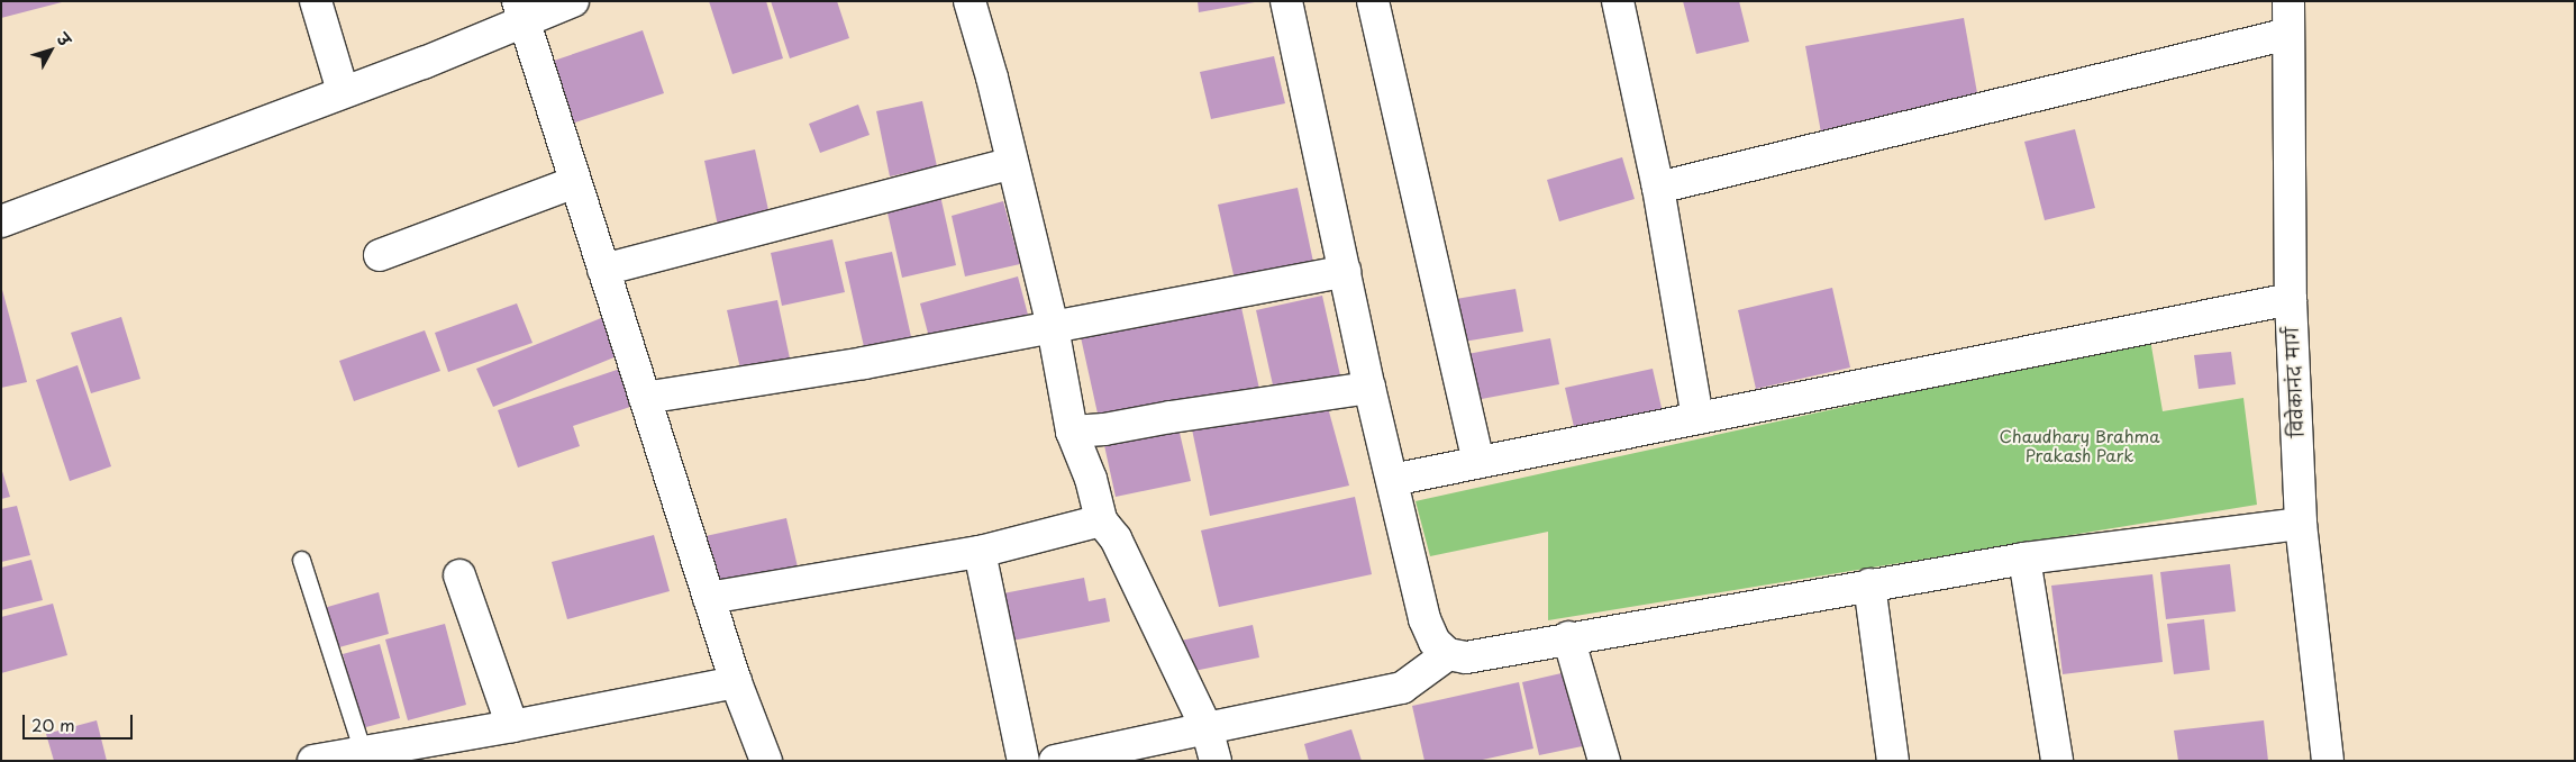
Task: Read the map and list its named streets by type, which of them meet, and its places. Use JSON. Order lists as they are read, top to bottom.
{
  "streets": {
    "street": ["विवेकानंद मार्ग"]
  },
  "parks": ["Chaudhary Brahma Prakash Park"],
  "scale_bar": "20 m",
  "north": "top right"
}
